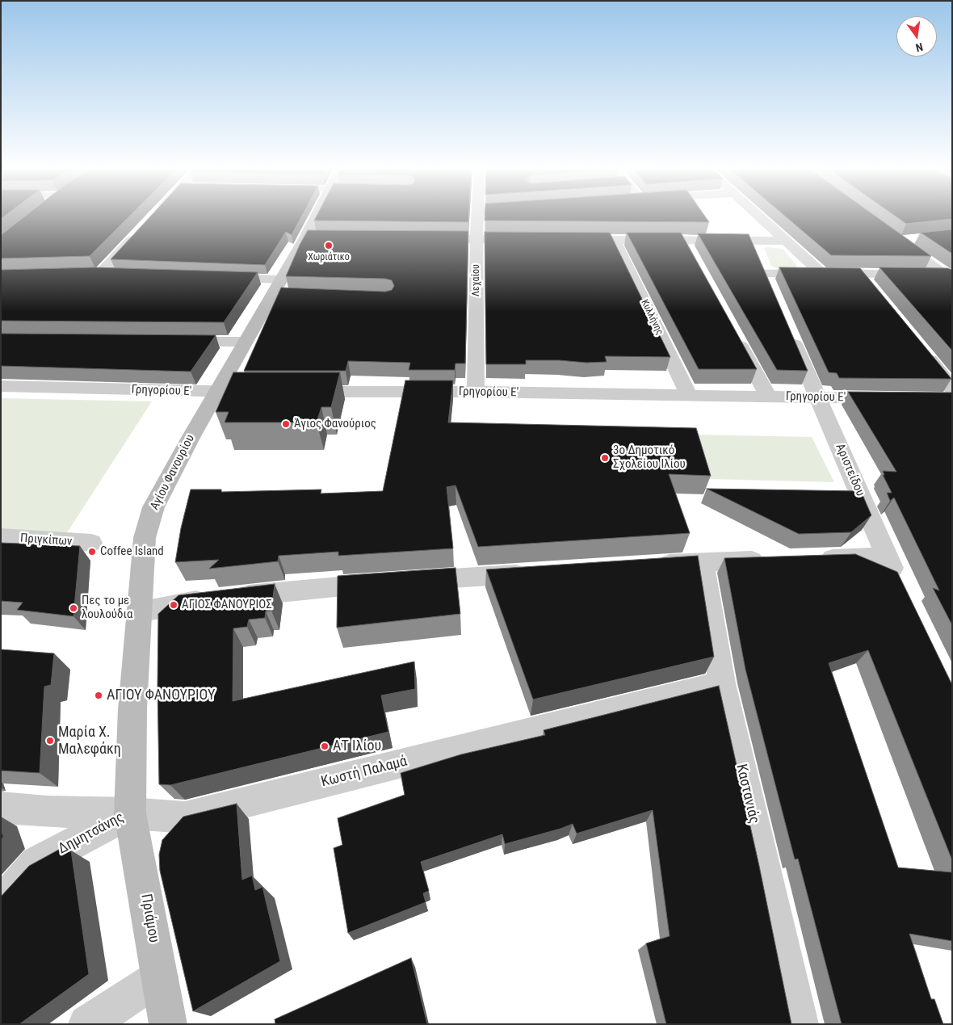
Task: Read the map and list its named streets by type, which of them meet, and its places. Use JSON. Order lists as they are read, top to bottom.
{
  "streets": {
    "street": [
      "Λεχαίου",
      "Κυλλήνης",
      "Γρηγορίου Ε'",
      "Αριστείδου",
      "Αγίου Φανουρίου",
      "Πριγκίπων",
      "Κωστή Παλαμά",
      "Καστανιάς",
      "Δημητσάνης",
      "Πριάμου"
    ]
  },
  "crossings": [
    ["Λεχαίου", "Γρηγορίου Ε'"],
    ["Κυλλήνης", "Γρηγορίου Ε'"],
    ["Γρηγορίου Ε'", "Αριστείδου"],
    ["Γρηγορίου Ε'", "Αγίου Φανουρίου"],
    ["Αγίου Φανουρίου", "Κωστή Παλαμά"],
    ["Αγίου Φανουρίου", "Δημητσάνης"],
    ["Αγίου Φανουρίου", "Πριάμου"],
    ["Κωστή Παλαμά", "Καστανιάς"],
    ["Κωστή Παλαμά", "Δημητσάνης"],
    ["Κωστή Παλαμά", "Πριάμου"],
    ["Δημητσάνης", "Πριάμου"]
  ],
  "places": [
    "Χωριάτικο",
    "Άγιος Φανούριος",
    "3ο Δημοτικό Σχολείου Ιλίου",
    "Coffee Island",
    "ΑΓΙΟΣ ΦΑΝΟΥΡΙΟΣ",
    "Πες το με λουλούδια",
    "ΑΓΙΟΥ ΦΑΝΟΥΡΙΟΥ",
    "Μαρία Χ. Μαλεφάκη",
    "ΑΤ Ιλίου"
  ],
  "north": "bottom"
}
